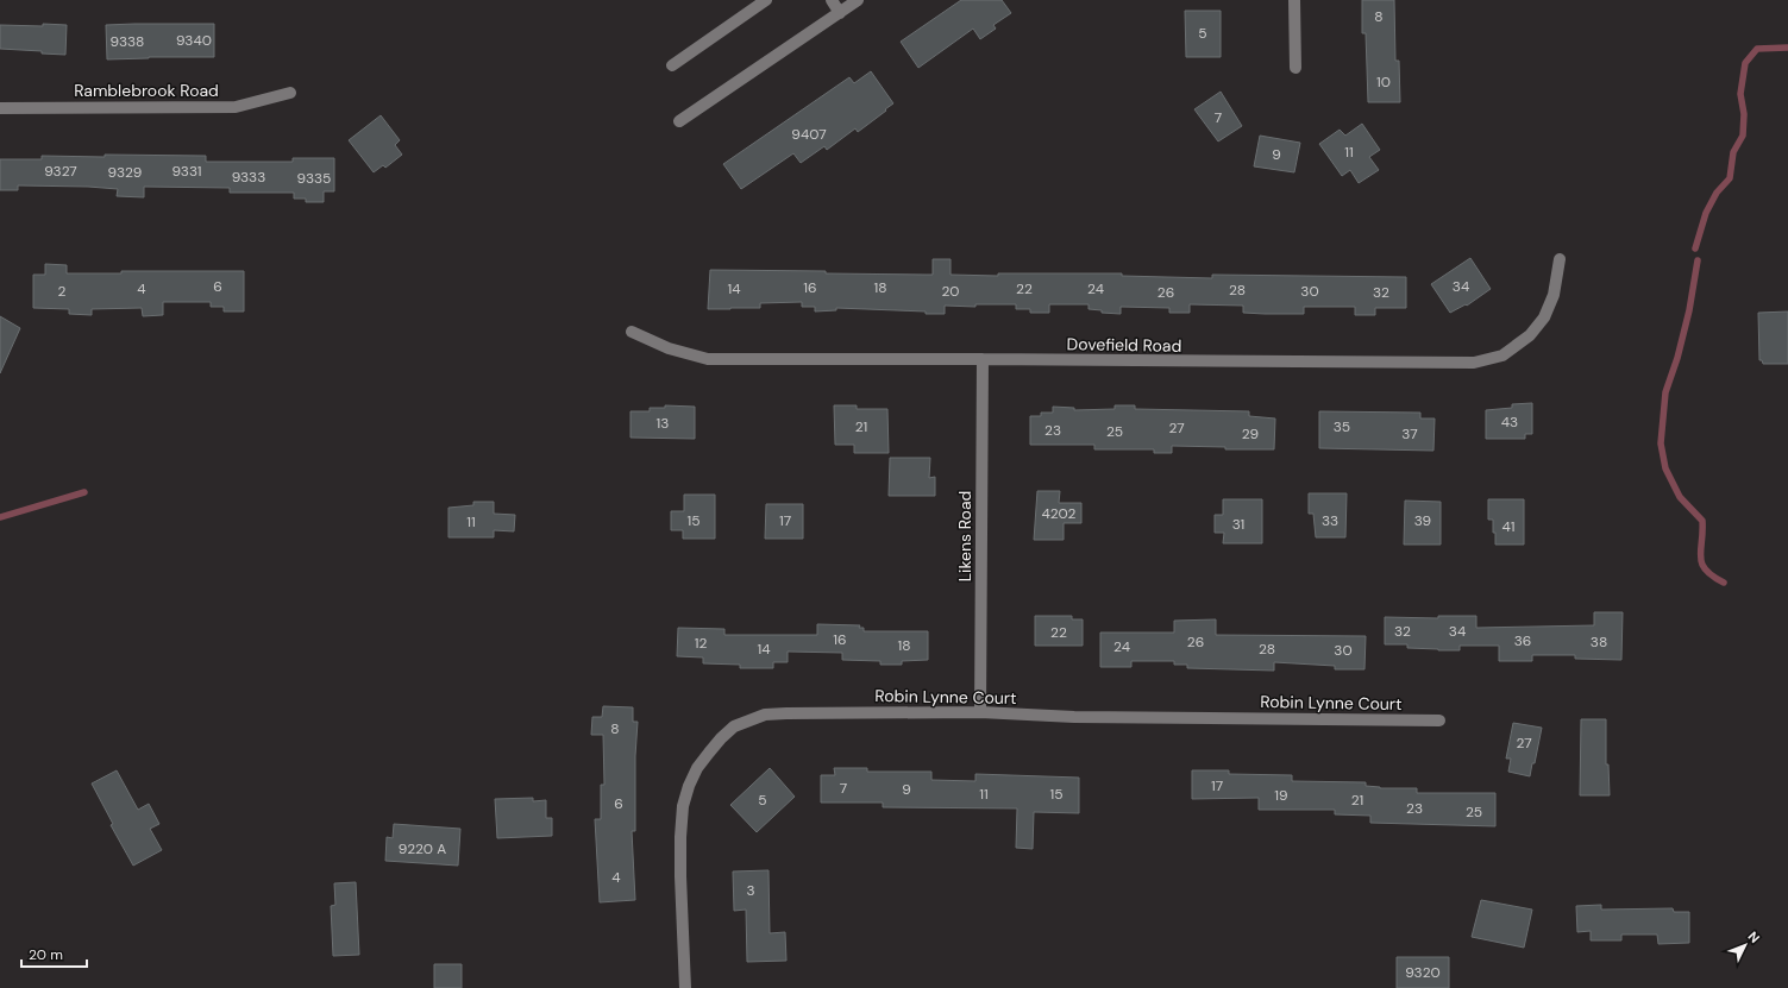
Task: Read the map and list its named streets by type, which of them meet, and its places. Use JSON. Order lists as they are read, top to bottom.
{
  "streets": {
    "street": [
      "Ramblebrook Road",
      "Dovefield Road",
      "Likens Road",
      "Robin Lynne Court"
    ]
  },
  "crossings": [
    ["Dovefield Road", "Likens Road"],
    ["Likens Road", "Robin Lynne Court"]
  ],
  "house_numbers": [
    "8",
    "5",
    "9340",
    "9338",
    "10",
    "7",
    "9407",
    "11",
    "9",
    "9327",
    "9331",
    "9329",
    "9333",
    "9335",
    "6",
    "34",
    "16",
    "18",
    "4",
    "14",
    "22",
    "24",
    "28",
    "2",
    "20",
    "30",
    "26",
    "32",
    "43",
    "13",
    "21",
    "35",
    "27",
    "23",
    "25",
    "29",
    "37",
    "4202",
    "15",
    "17",
    "33",
    "39",
    "11",
    "31",
    "41",
    "32",
    "34",
    "22",
    "16",
    "36",
    "26",
    "38",
    "12",
    "18",
    "24",
    "14",
    "28",
    "30",
    "8",
    "27",
    "17",
    "7",
    "9",
    "11",
    "15",
    "19",
    "5",
    "21",
    "6",
    "23",
    "25",
    "9220 A",
    "4",
    "3",
    "9320"
  ],
  "scale_bar": "20 m",
  "north": "top right"
}
